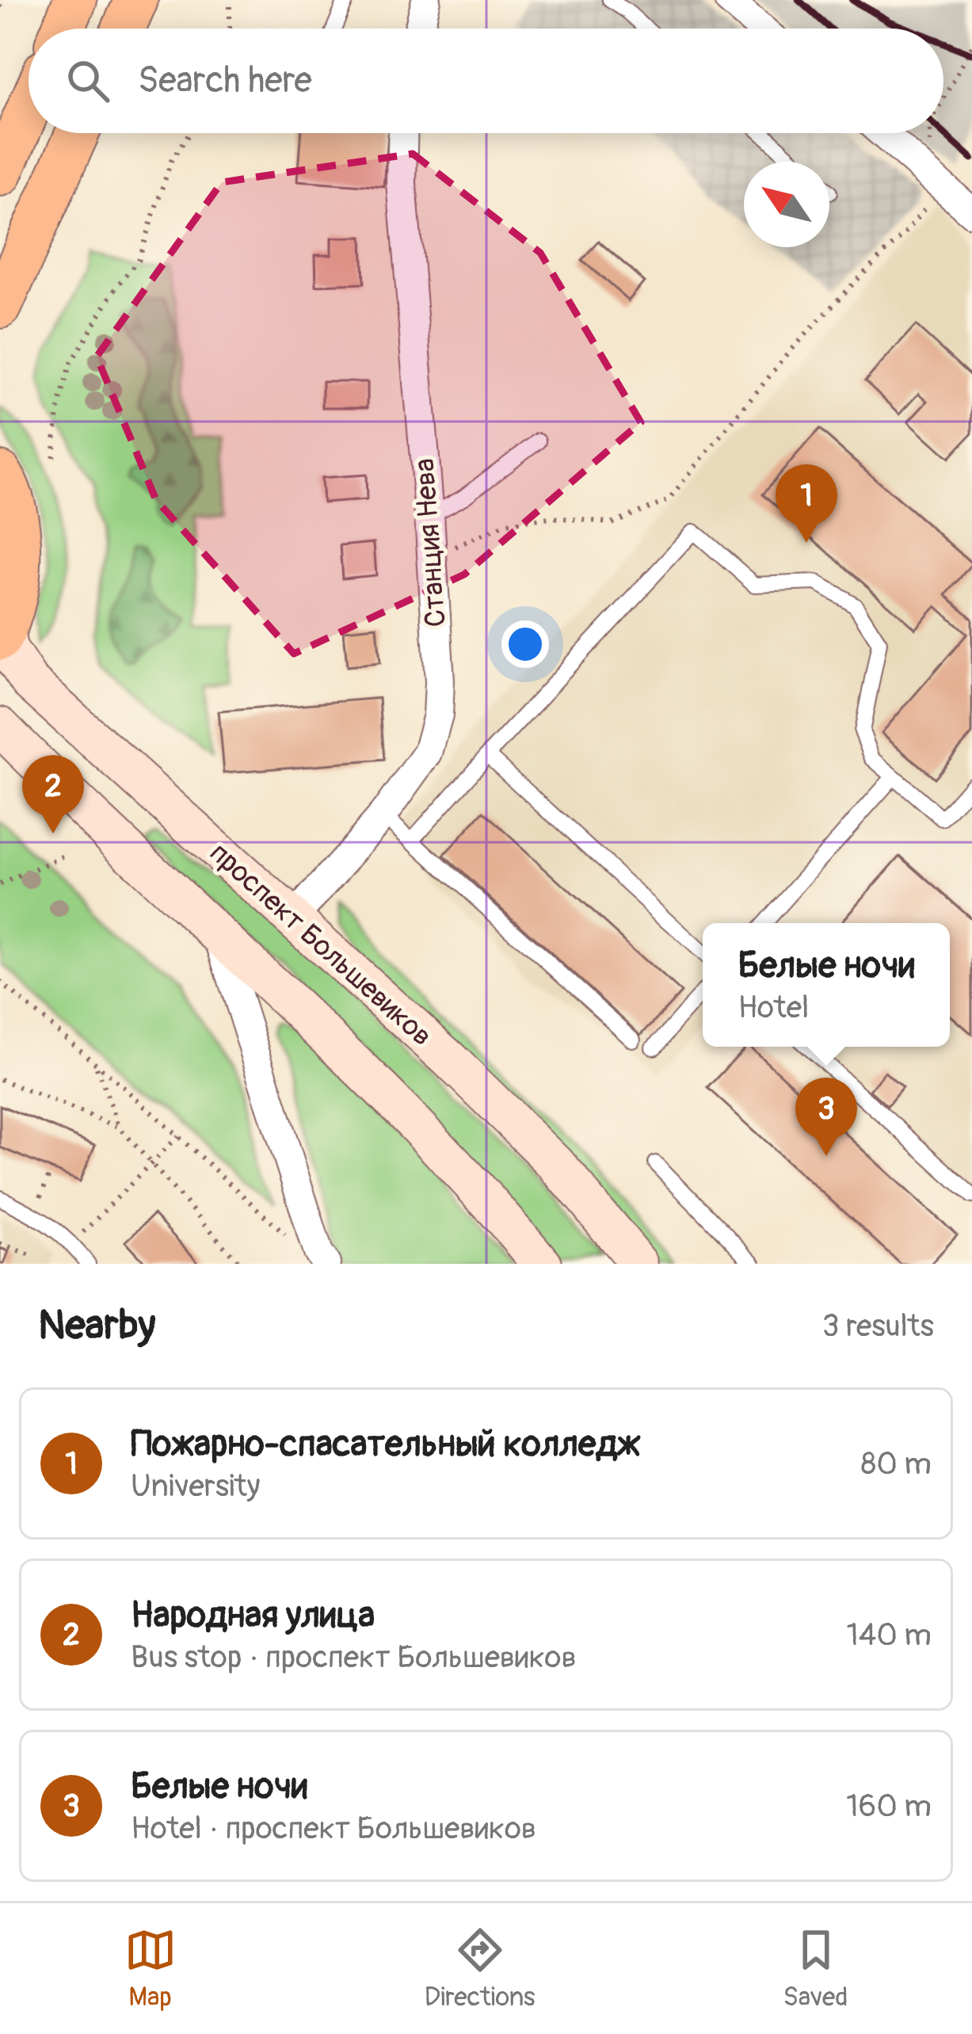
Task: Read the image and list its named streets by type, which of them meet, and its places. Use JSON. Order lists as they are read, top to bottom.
{
  "streets": {
    "main road": ["проспект Большевиков"],
    "street": ["Станция Нева"]
  },
  "crossings": [
    ["Станция Нева", "проспект Большевиков"]
  ],
  "north": "top left",
  "page": {
    "search": "Search here",
    "pins": ["1", "2", "3"],
    "popup": ["Белые ночи", "Hotel"],
    "heading": ["Nearby", "3 results"],
    "list": [
      {
        "mark": "1",
        "name": "Пожарно-спасательный колледж",
        "note": "University",
        "value": "80 m"
      },
      {
        "mark": "2",
        "name": "Народная улица",
        "note": "Bus stop · проспект Большевиков",
        "value": "140 m"
      },
      {
        "mark": "3",
        "name": "Белые ночи",
        "note": "Hotel · проспект Большевиков",
        "value": "160 m"
      }
    ],
    "nav": ["Map", "Directions", "Saved"]
  }
}
